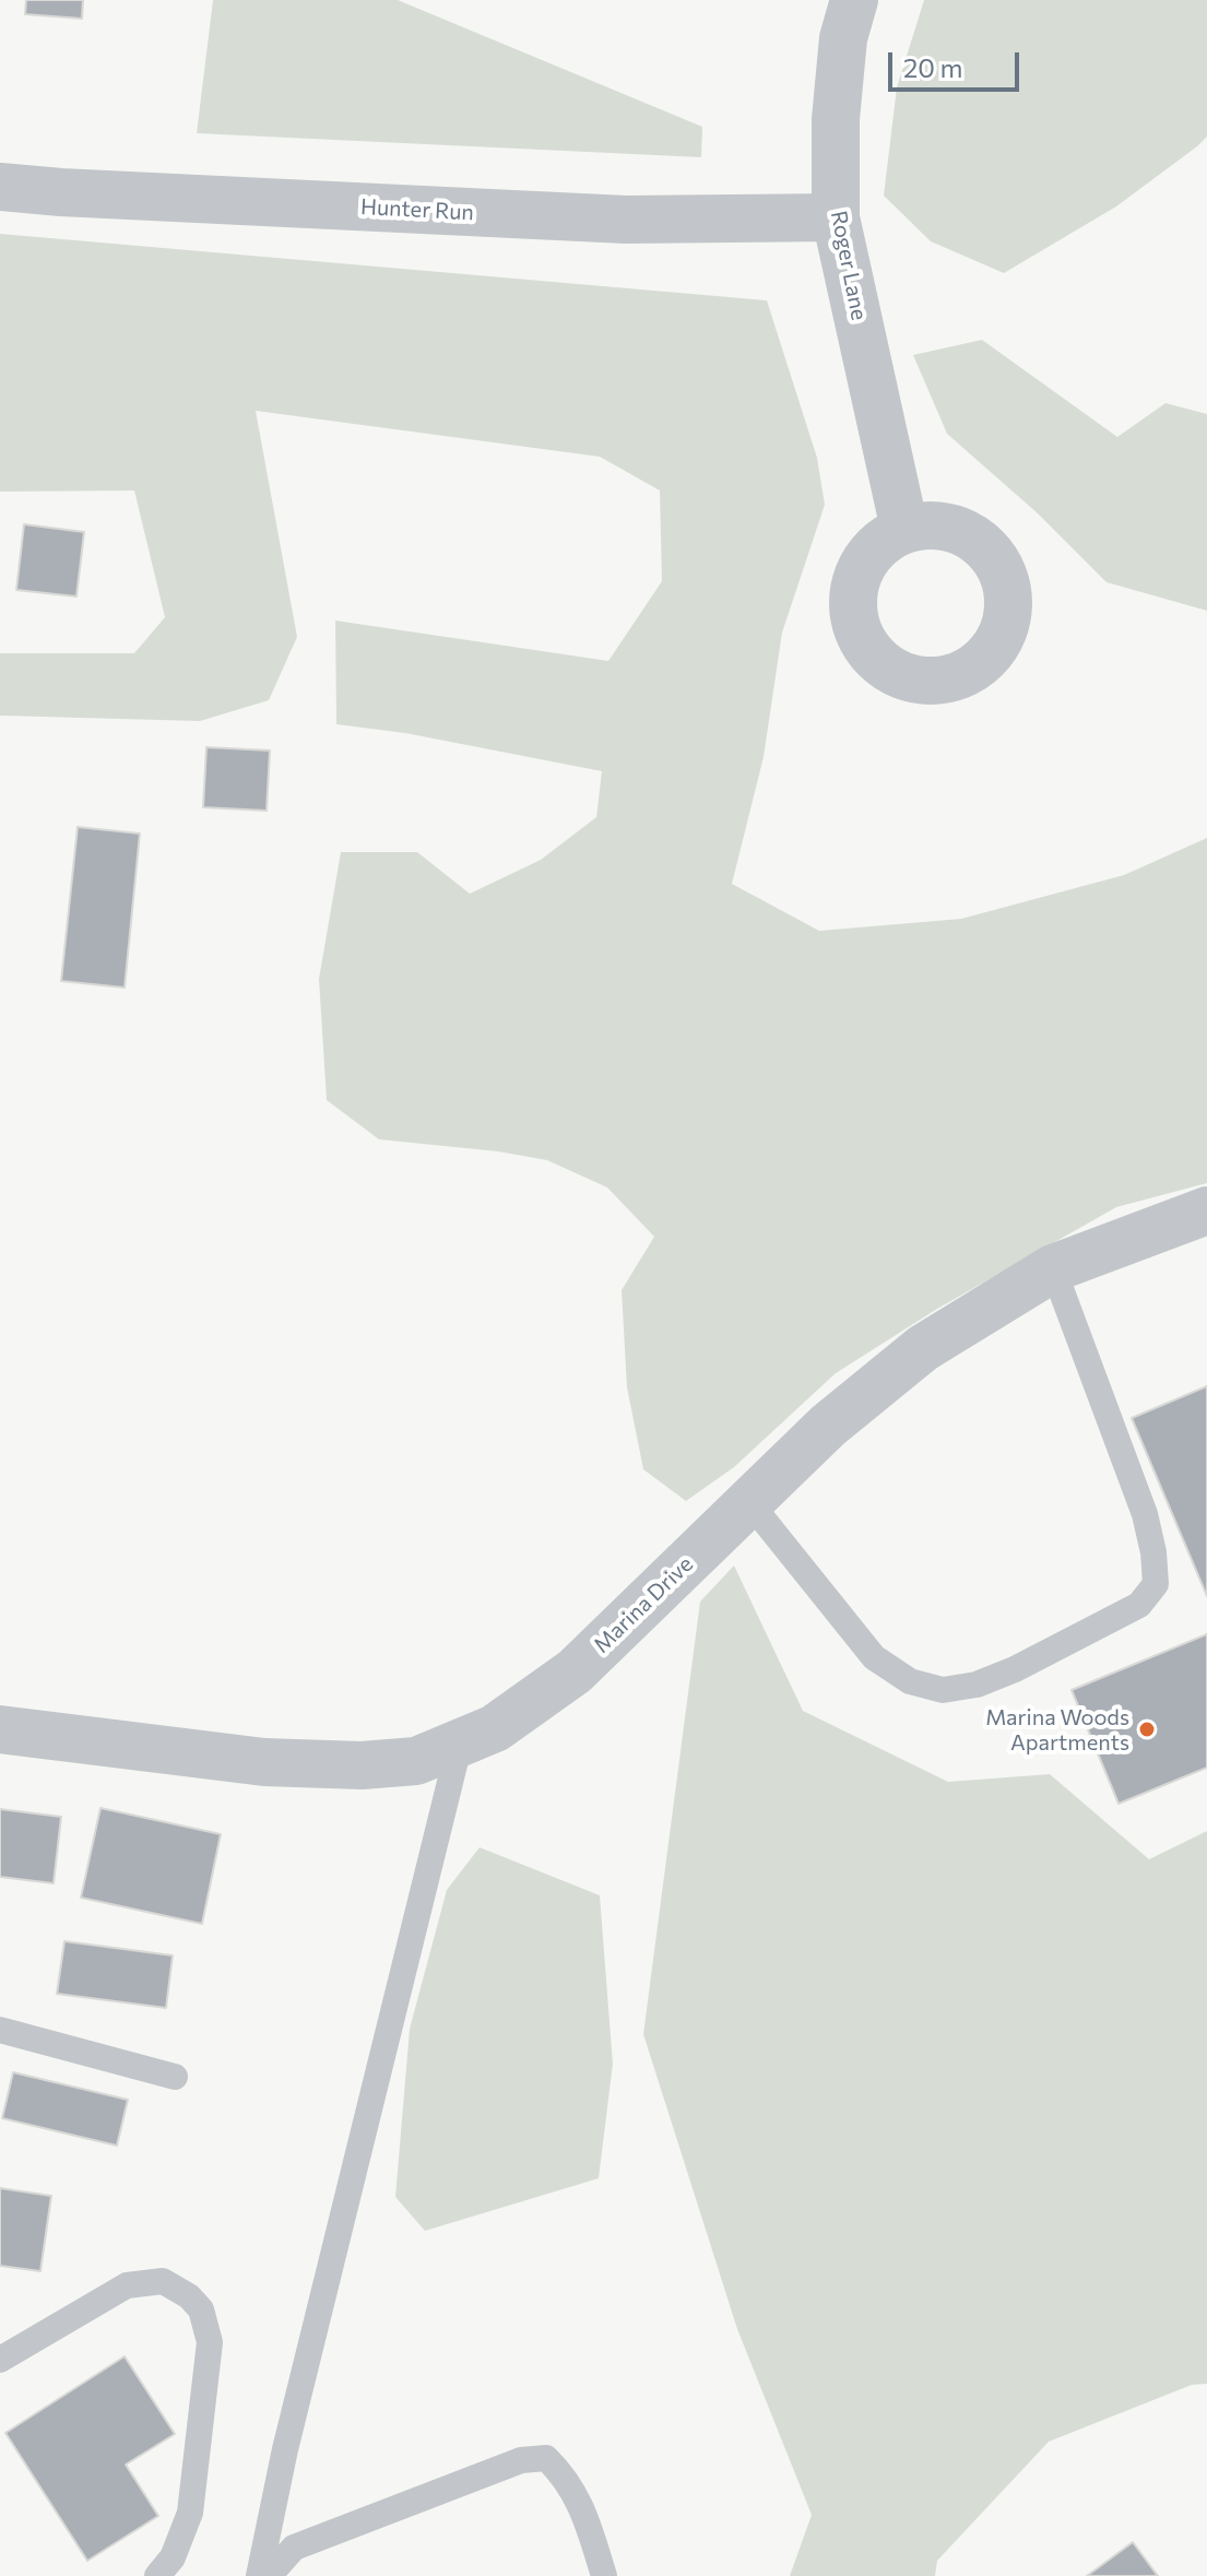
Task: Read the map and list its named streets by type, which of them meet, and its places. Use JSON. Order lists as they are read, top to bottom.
{
  "streets": {
    "street": ["Hunter Run", "Roger Lane", "Marina Drive"]
  },
  "crossings": [
    ["Hunter Run", "Roger Lane"]
  ],
  "places": ["Marina Woods Apartments"],
  "scale_bar": "20 m"
}
